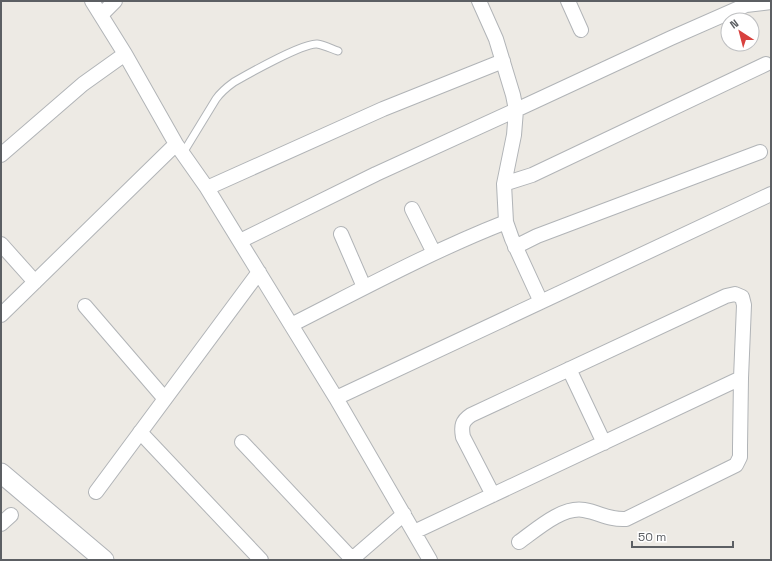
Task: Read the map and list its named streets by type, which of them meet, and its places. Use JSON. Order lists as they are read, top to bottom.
{
  "scale_bar": "50 m",
  "north": "top left"
}
